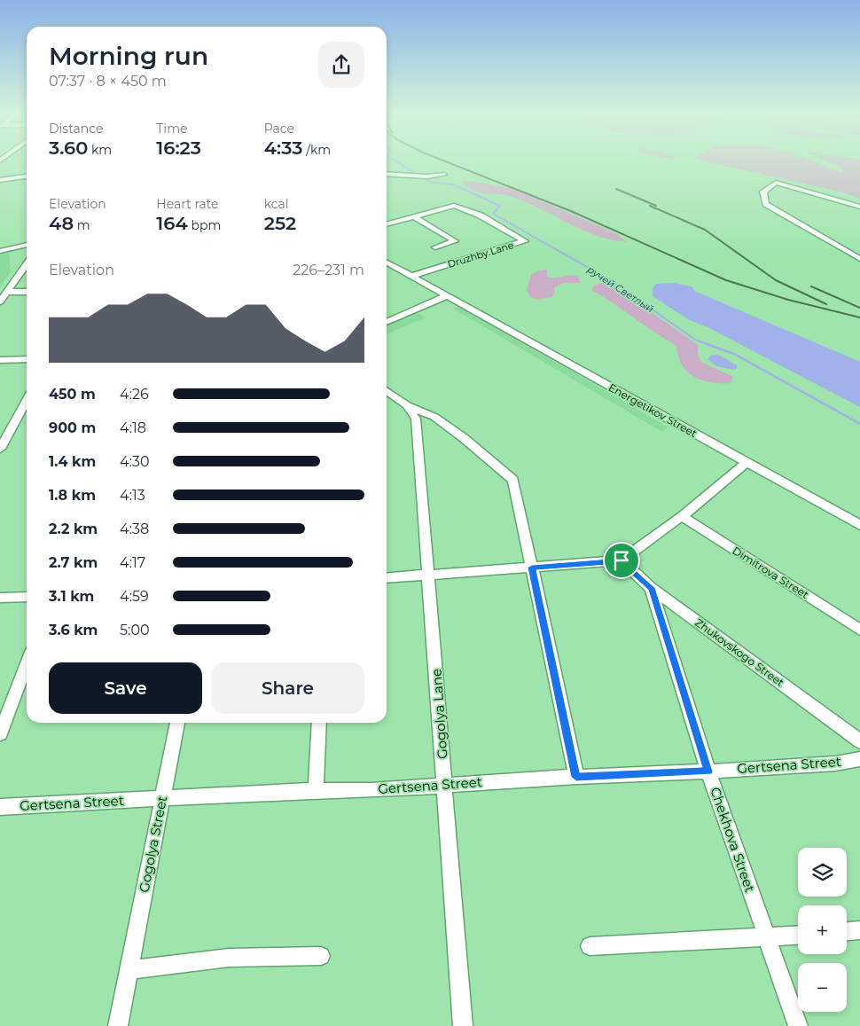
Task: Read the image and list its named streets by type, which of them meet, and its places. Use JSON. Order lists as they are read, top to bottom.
{
  "streets": {
    "street": [
      "Druzhby Lane",
      "Energetikov Street",
      "Dimitrova Street",
      "Zhukovskogo Street",
      "Gogolya Lane",
      "Gertsena Street",
      "Chekhova Street",
      "Gogolya Street"
    ]
  },
  "crossings": [
    ["Druzhby Lane", "Energetikov Street"],
    ["Zhukovskogo Street", "Chekhova Street"],
    ["Gogolya Lane", "Gertsena Street"],
    ["Gertsena Street", "Chekhova Street"],
    ["Gertsena Street", "Gogolya Street"]
  ],
  "water": ["ручей Светлый"],
  "page": {
    "heading": ["Morning run", "07:37 · 8 × 450 m"],
    "stats": [
      ["Distance", "3.60 km"],
      ["Time", "16:23"],
      ["Pace", "4:33 /km"],
      ["Elevation", "48 m"],
      ["Heart rate", "164 bpm"],
      ["kcal", "252"]
    ],
    "chart": ["Elevation", "226–231 m"],
    "list": [
      {
        "name": "450 m",
        "note": "4:26"
      },
      {
        "name": "900 m",
        "note": "4:18"
      },
      {
        "name": "1.4 km",
        "note": "4:30"
      },
      {
        "name": "1.8 km",
        "note": "4:13"
      },
      {
        "name": "2.2 km",
        "note": "4:38"
      },
      {
        "name": "2.7 km",
        "note": "4:17"
      },
      {
        "name": "3.1 km",
        "note": "4:59"
      },
      {
        "name": "3.6 km",
        "note": "5:00"
      }
    ],
    "buttons": ["Save", "Share"],
    "map_buttons": ["+", "−"]
  }
}
